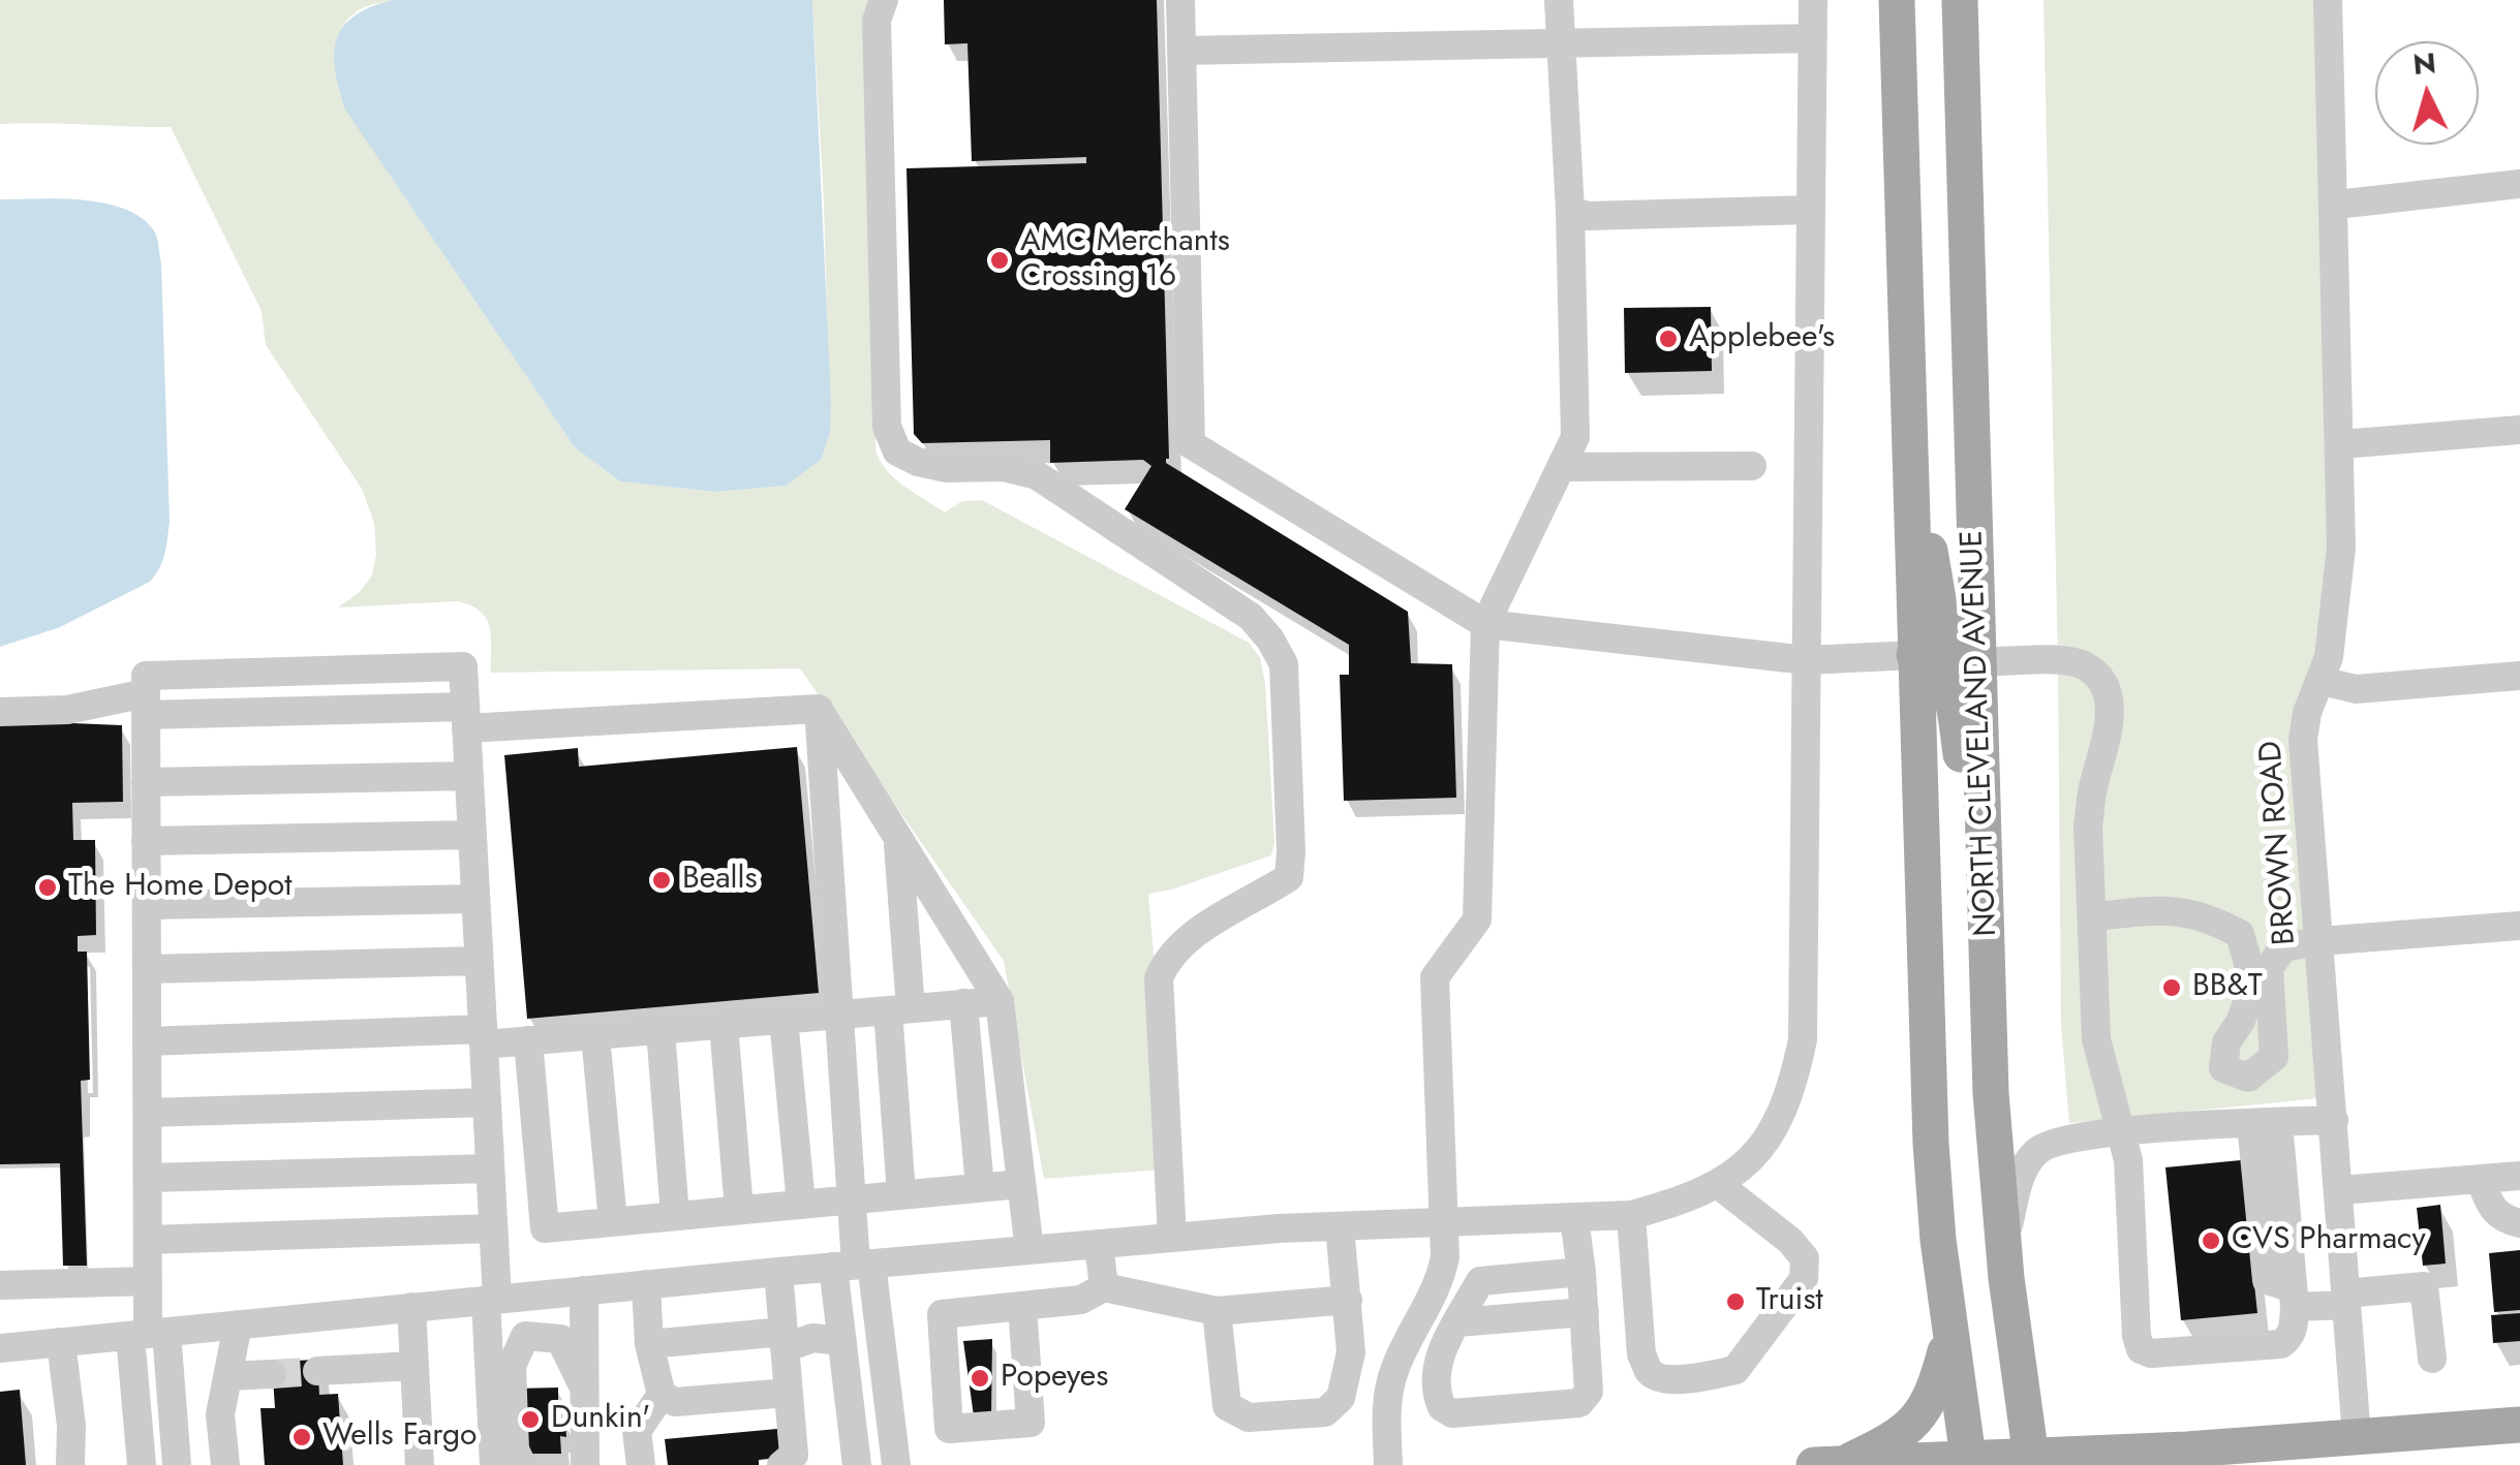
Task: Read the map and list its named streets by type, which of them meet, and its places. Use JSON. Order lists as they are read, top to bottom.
{
  "streets": {
    "main road": ["NORTH CLEVELAND AVENUE"],
    "street": ["BROWN ROAD"]
  },
  "places": [
    "AMC Merchants Crossing 16",
    "Applebee's",
    "Bealls",
    "The Home Depot",
    "BB&T",
    "CVS Pharmacy",
    "Truist",
    "Popeyes",
    "Dunkin'",
    "Wells Fargo"
  ],
  "north": "top"
}
